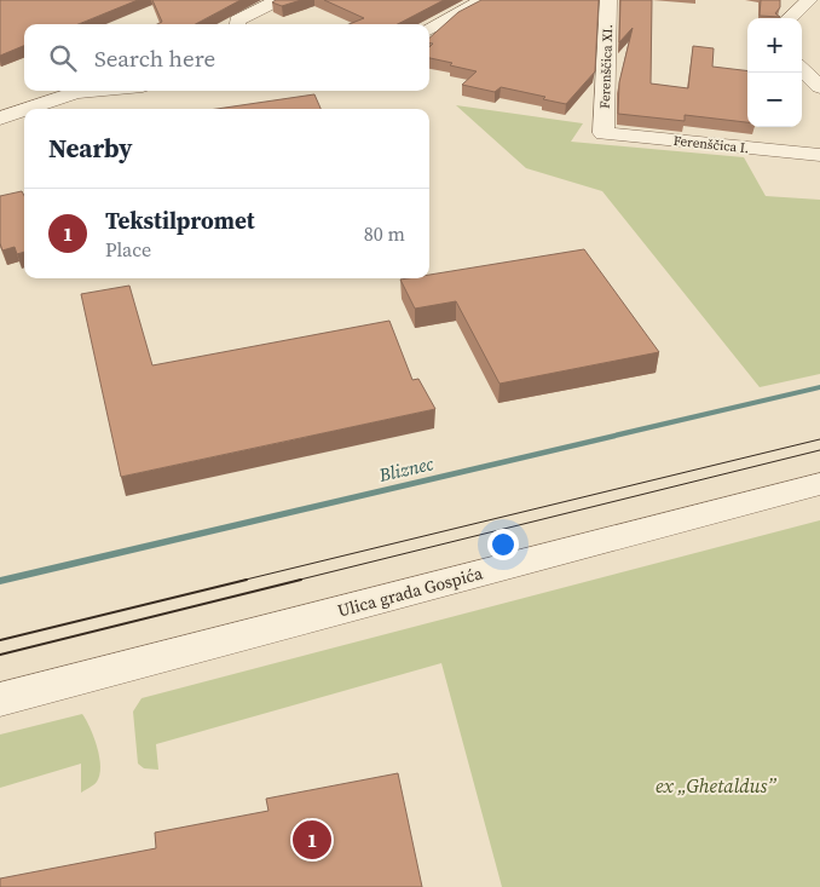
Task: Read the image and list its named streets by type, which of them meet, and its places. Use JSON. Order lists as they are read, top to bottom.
{
  "streets": {
    "street": ["Ferenščica XI.", "Ferenščica I.", "Ulica grada Gospića"]
  },
  "crossings": [
    ["Ferenščica XI.", "Ferenščica I."]
  ],
  "water": ["Bliznec"],
  "parks": ["ex „Ghetaldus”"],
  "page": {
    "map_buttons": ["+", "−"],
    "search": "Search here",
    "heading": "Nearby",
    "list": [
      {
        "mark": "1",
        "name": "Tekstilpromet",
        "note": "Place",
        "value": "80 m"
      }
    ],
    "pins": "1"
  }
}
